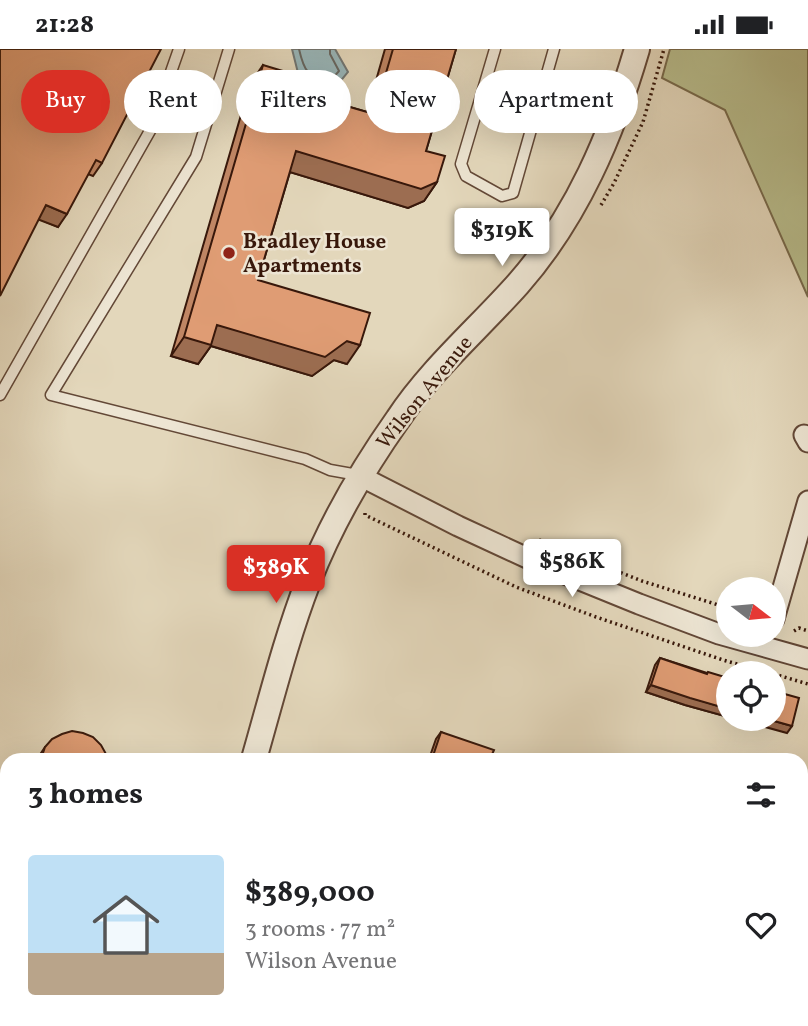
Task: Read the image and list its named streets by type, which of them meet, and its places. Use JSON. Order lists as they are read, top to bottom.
{
  "streets": {
    "street": ["Wilson Avenue"]
  },
  "places": ["Bradley House Apartments"],
  "north": "right",
  "page": {
    "status": "21:28",
    "chip": [
      "Buy",
      "Rent",
      "Filters",
      "New",
      "Apartment"
    ],
    "price": ["$319K", "$586K", "$389K"],
    "heading": "3 homes",
    "list": [
      {
        "name": "$389,000",
        "note": "3 rooms · 77 m² · Wilson Avenue"
      }
    ]
  }
}
